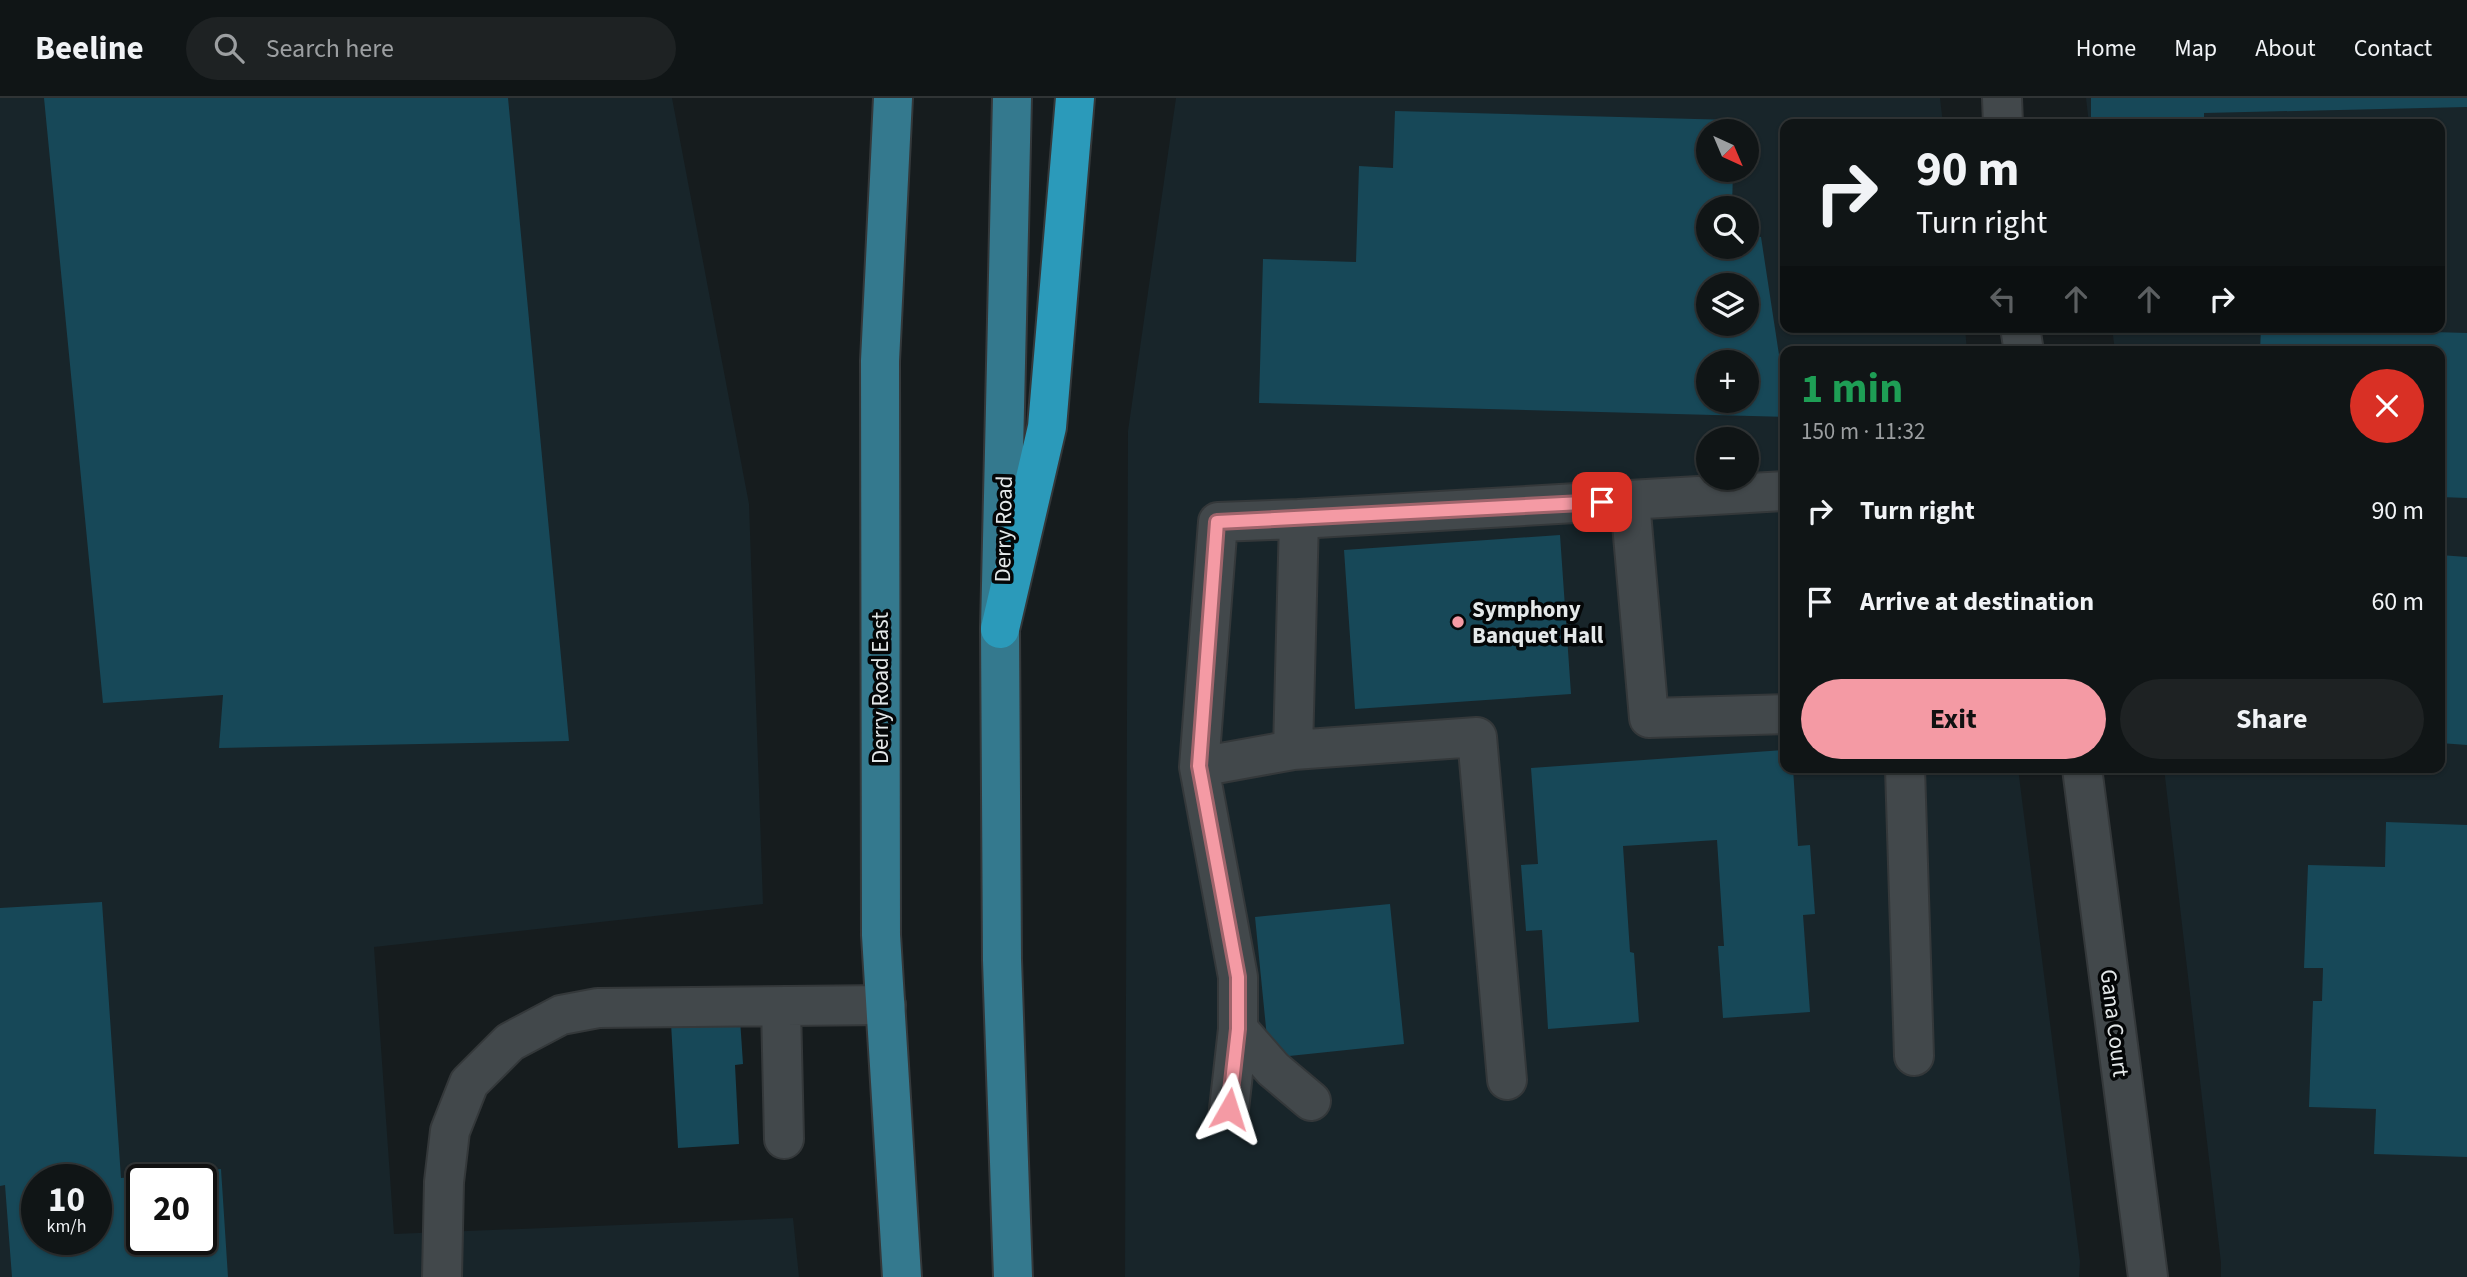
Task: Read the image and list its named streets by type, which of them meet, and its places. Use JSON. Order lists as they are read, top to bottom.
{
  "streets": {
    "main road": ["Derry Road", "Derry Road East"],
    "street": ["Gana Court"]
  },
  "places": ["Symphony Banquet Hall"],
  "north": "bottom right",
  "page": {
    "header": "Beeline",
    "search": "Search here",
    "nav": [
      "Home",
      "Map",
      "About",
      "Contact"
    ],
    "map_buttons": ["+", "−"],
    "turn": ["90 m", "Turn right"],
    "heading": ["1 min", "150 m · 11:32"],
    "list": [
      {
        "name": "Turn right",
        "value": "90 m"
      },
      {
        "name": "Arrive at destination",
        "value": "60 m"
      }
    ],
    "buttons": ["Exit", "Share"],
    "speed": "10 km/h",
    "limit": "20"
  }
}
